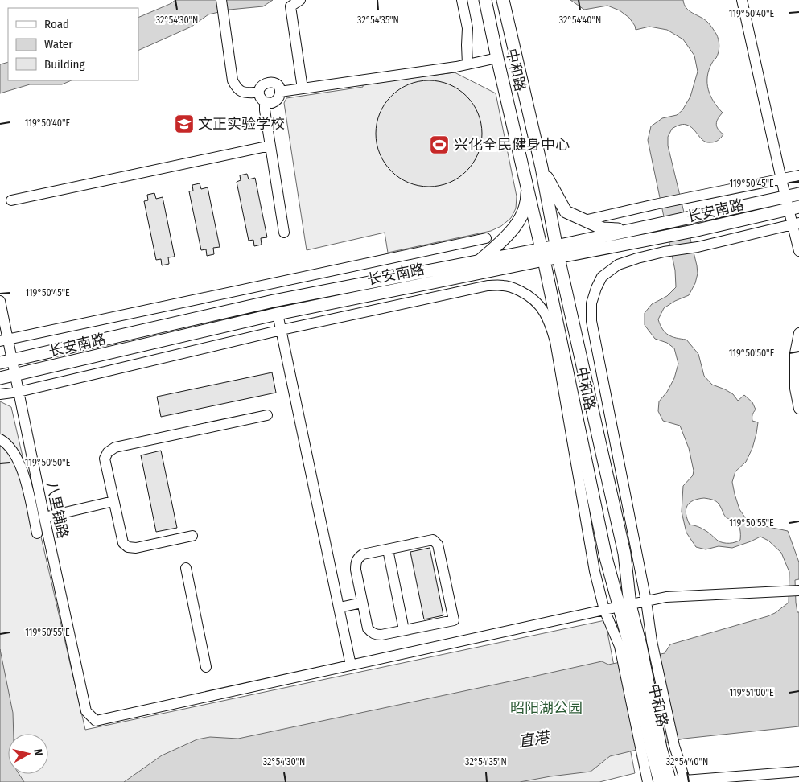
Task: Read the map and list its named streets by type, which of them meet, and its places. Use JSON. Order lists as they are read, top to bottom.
{
  "streets": {
    "main road": ["中和路", "长安南路"],
    "street": ["八里铺路"]
  },
  "crossings": [
    ["中和路", "长安南路"],
    ["长安南路", "八里铺路"]
  ],
  "water": ["直港"],
  "parks": ["昭阳湖公园"],
  "places": {
    "school or university": ["文正实验学校"],
    "sports": ["兴化全民健身中心"]
  },
  "legend": ["Road", "Water", "Building"],
  "north": "right",
  "coordinates": [
    "119°50'40\"E",
    "32°54'30\"N",
    "32°54'35\"N",
    "32°54'40\"N",
    "119°50'45\"E",
    "119°50'50\"E",
    "119°50'55\"E",
    "119°51'00\"E"
  ]
}
